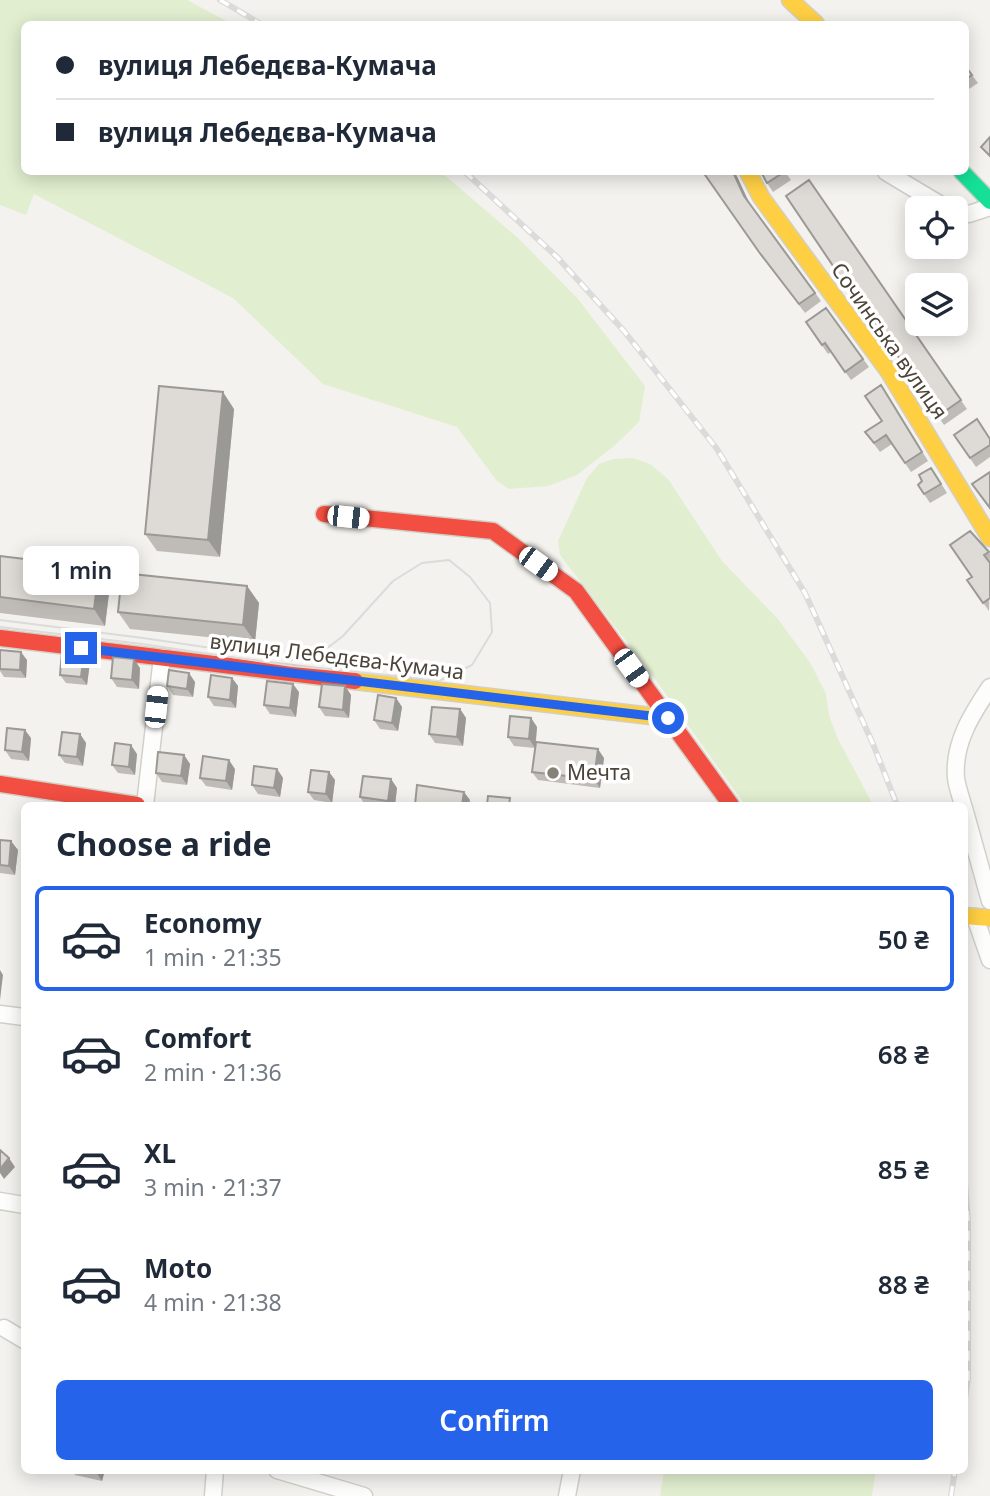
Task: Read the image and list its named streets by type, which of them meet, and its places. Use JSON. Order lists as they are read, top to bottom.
{
  "streets": {
    "street": ["Сочинська вулиця", "вулиця Лебедєва-Кумача"]
  },
  "places": ["Мечта"],
  "page": {
    "banner": ["вулиця Лебедєва-Кумача", "вулиця Лебедєва-Кумача"],
    "bubble": "1 min",
    "heading": "Choose a ride",
    "list": [
      {
        "name": "Economy",
        "note": "1 min · 21:35",
        "value": "50 ₴"
      },
      {
        "name": "Comfort",
        "note": "2 min · 21:36",
        "value": "68 ₴"
      },
      {
        "name": "XL",
        "note": "3 min · 21:37",
        "value": "85 ₴"
      },
      {
        "name": "Moto",
        "note": "4 min · 21:38",
        "value": "88 ₴"
      }
    ],
    "buttons": "Confirm"
  }
}
